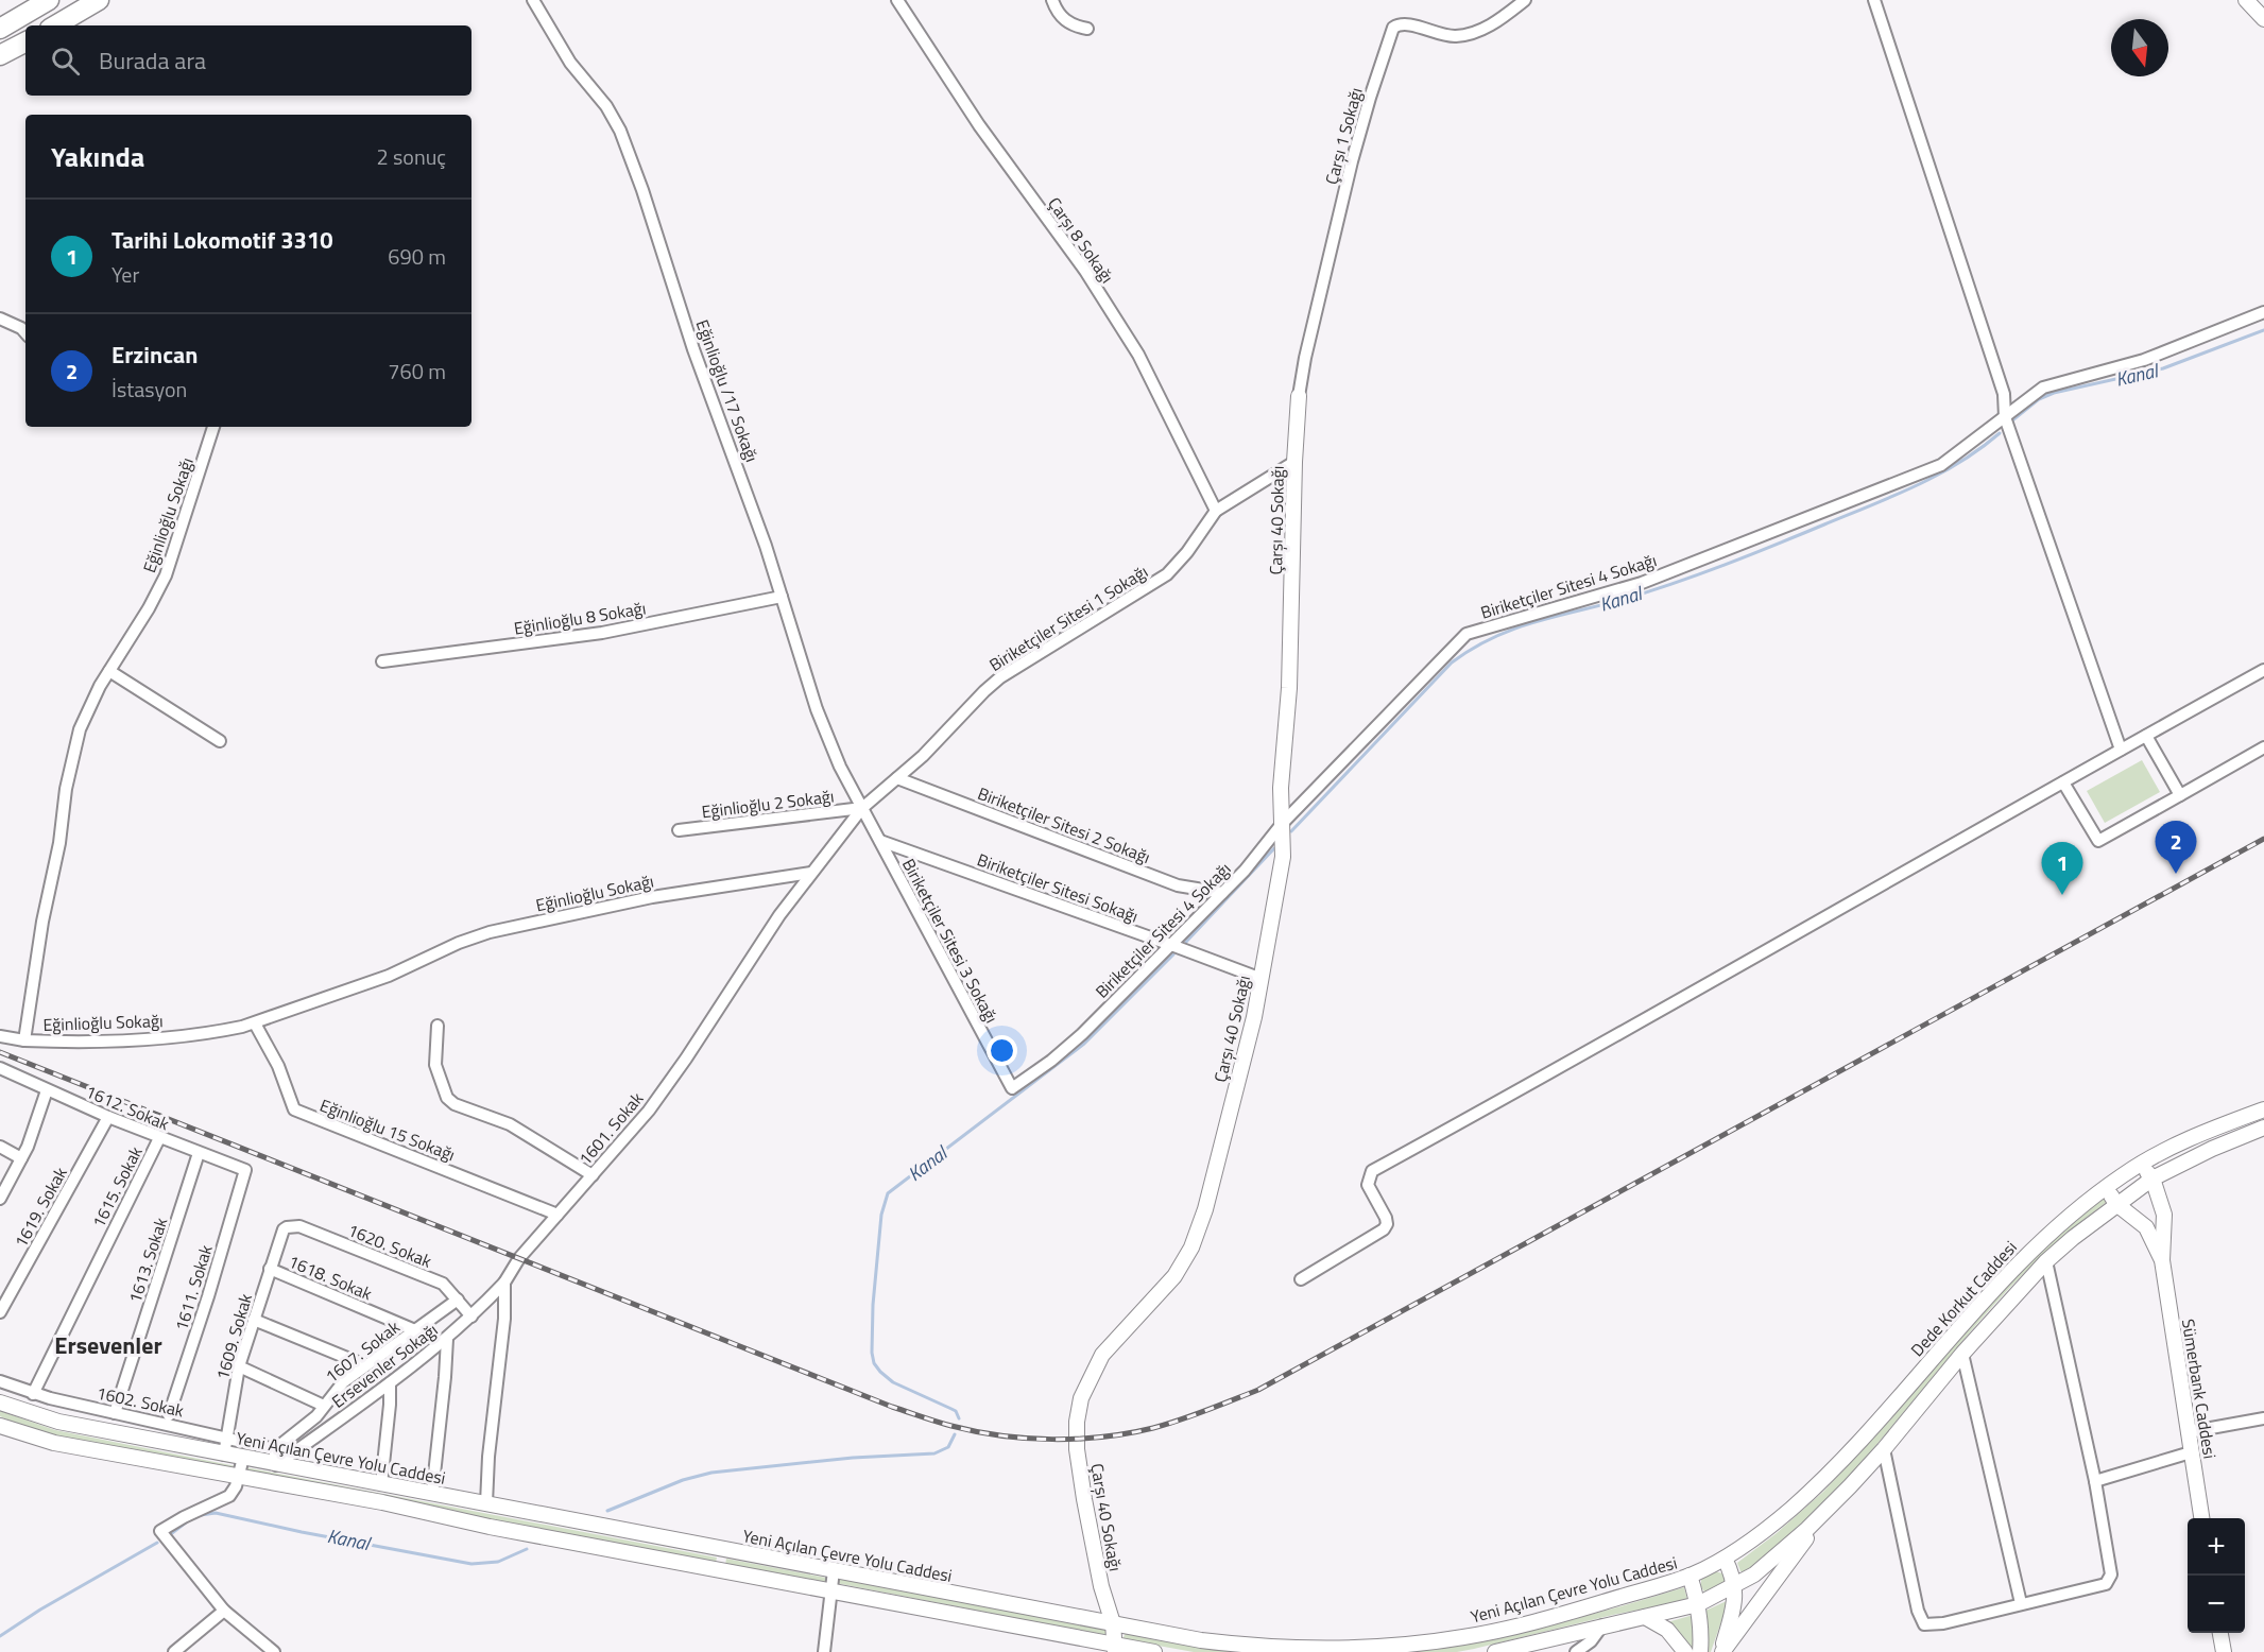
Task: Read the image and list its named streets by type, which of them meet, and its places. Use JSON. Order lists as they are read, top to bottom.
{
  "streets": {
    "main road": [
      "Çarşı 40 Sokağı",
      "Dede Korkut Caddesi",
      "Sümerbank Caddesi",
      "Yeni Açılan Çevre Yolu Caddesi"
    ],
    "street": [
      "Çarşı 1 Sokağı",
      "Çarşı 8 Sokağı",
      "Eğinlioğlu /17 Sokağı",
      "Eğinlioğlu Sokağı",
      "Biriketçiler Sitesi 4 Sokağı",
      "Eğinlioğlu 8 Sokağı",
      "Biriketçiler Sitesi 1 Sokağı",
      "Eğinlioğlu 2 Sokağı",
      "Biriketçiler Sitesi 2 Sokağı",
      "Biriketçiler Sitesi Sokağı",
      "Biriketçiler Sitesi 3 Sokağı",
      "1612. Sokak",
      "1601. Sokak",
      "Eğinlioğlu 15 Sokağı",
      "1615. Sokak",
      "1619. Sokak",
      "1620. Sokak",
      "1613. Sokak",
      "1618. Sokak",
      "1611. Sokak",
      "1609. Sokak",
      "1607. Sokak",
      "Ersevenler Sokağı",
      "1602. Sokak"
    ]
  },
  "crossings": [
    ["Çarşı 1 Sokağı", "Çarşı 40 Sokağı"],
    ["Çarşı 8 Sokağı", "Biriketçiler Sitesi 1 Sokağı"],
    ["Eğinlioğlu /17 Sokağı", "Eğinlioğlu 8 Sokağı"],
    ["Eğinlioğlu /17 Sokağı", "Biriketçiler Sitesi 1 Sokağı"],
    ["Eğinlioğlu /17 Sokağı", "Eğinlioğlu 2 Sokağı"],
    ["Eğinlioğlu /17 Sokağı", "Biriketçiler Sitesi 3 Sokağı"],
    ["Eğinlioğlu /17 Sokağı", "1601. Sokak"],
    ["Eğinlioğlu Sokağı", "1601. Sokak"],
    ["Eğinlioğlu Sokağı", "Eğinlioğlu 15 Sokağı"],
    ["Çarşı 40 Sokağı", "Biriketçiler Sitesi 4 Sokağı"],
    ["Çarşı 40 Sokağı", "Biriketçiler Sitesi 1 Sokağı"],
    ["Çarşı 40 Sokağı", "Biriketçiler Sitesi Sokağı"],
    ["Çarşı 40 Sokağı", "Yeni Açılan Çevre Yolu Caddesi"],
    ["Biriketçiler Sitesi 4 Sokağı", "Biriketçiler Sitesi 2 Sokağı"],
    ["Biriketçiler Sitesi 4 Sokağı", "Biriketçiler Sitesi Sokağı"],
    ["Biriketçiler Sitesi 4 Sokağı", "Biriketçiler Sitesi 3 Sokağı"],
    ["Biriketçiler Sitesi 1 Sokağı", "Eğinlioğlu 2 Sokağı"],
    ["Biriketçiler Sitesi 1 Sokağı", "Biriketçiler Sitesi 2 Sokağı"],
    ["Biriketçiler Sitesi 1 Sokağı", "Biriketçiler Sitesi 3 Sokağı"],
    ["Biriketçiler Sitesi 1 Sokağı", "1601. Sokak"],
    ["Eğinlioğlu 2 Sokağı", "Biriketçiler Sitesi 3 Sokağı"],
    ["Eğinlioğlu 2 Sokağı", "1601. Sokak"],
    ["Biriketçiler Sitesi Sokağı", "Biriketçiler Sitesi 3 Sokağı"],
    ["Biriketçiler Sitesi 3 Sokağı", "1601. Sokak"],
    ["1612. Sokak", "1615. Sokak"],
    ["1612. Sokak", "1619. Sokak"],
    ["1612. Sokak", "1613. Sokak"],
    ["1612. Sokak", "1611. Sokak"],
    ["1601. Sokak", "Eğinlioğlu 15 Sokağı"],
    ["1601. Sokak", "Ersevenler Sokağı"],
    ["1615. Sokak", "1602. Sokak"],
    ["1620. Sokak", "1609. Sokak"],
    ["1620. Sokak", "1607. Sokak"],
    ["1620. Sokak", "Ersevenler Sokağı"],
    ["1613. Sokak", "1602. Sokak"],
    ["1618. Sokak", "1609. Sokak"],
    ["1618. Sokak", "1607. Sokak"],
    ["Dede Korkut Caddesi", "Yeni Açılan Çevre Yolu Caddesi"],
    ["1609. Sokak", "1602. Sokak"],
    ["1609. Sokak", "Yeni Açılan Çevre Yolu Caddesi"],
    ["1607. Sokak", "1602. Sokak"],
    ["Ersevenler Sokağı", "Yeni Açılan Çevre Yolu Caddesi"]
  ],
  "districts": ["Ersevenler"],
  "water": ["Kanal"],
  "north": "bottom",
  "page": {
    "search": "Burada ara",
    "heading": ["Yakında", "2 sonuç"],
    "list": [
      {
        "mark": "1",
        "name": "Tarihi Lokomotif 3310",
        "note": "Yer",
        "value": "690 m"
      },
      {
        "mark": "2",
        "name": "Erzincan",
        "note": "İstasyon",
        "value": "760 m"
      }
    ],
    "pins": ["2", "1"],
    "map_buttons": ["+", "−"]
  }
}
